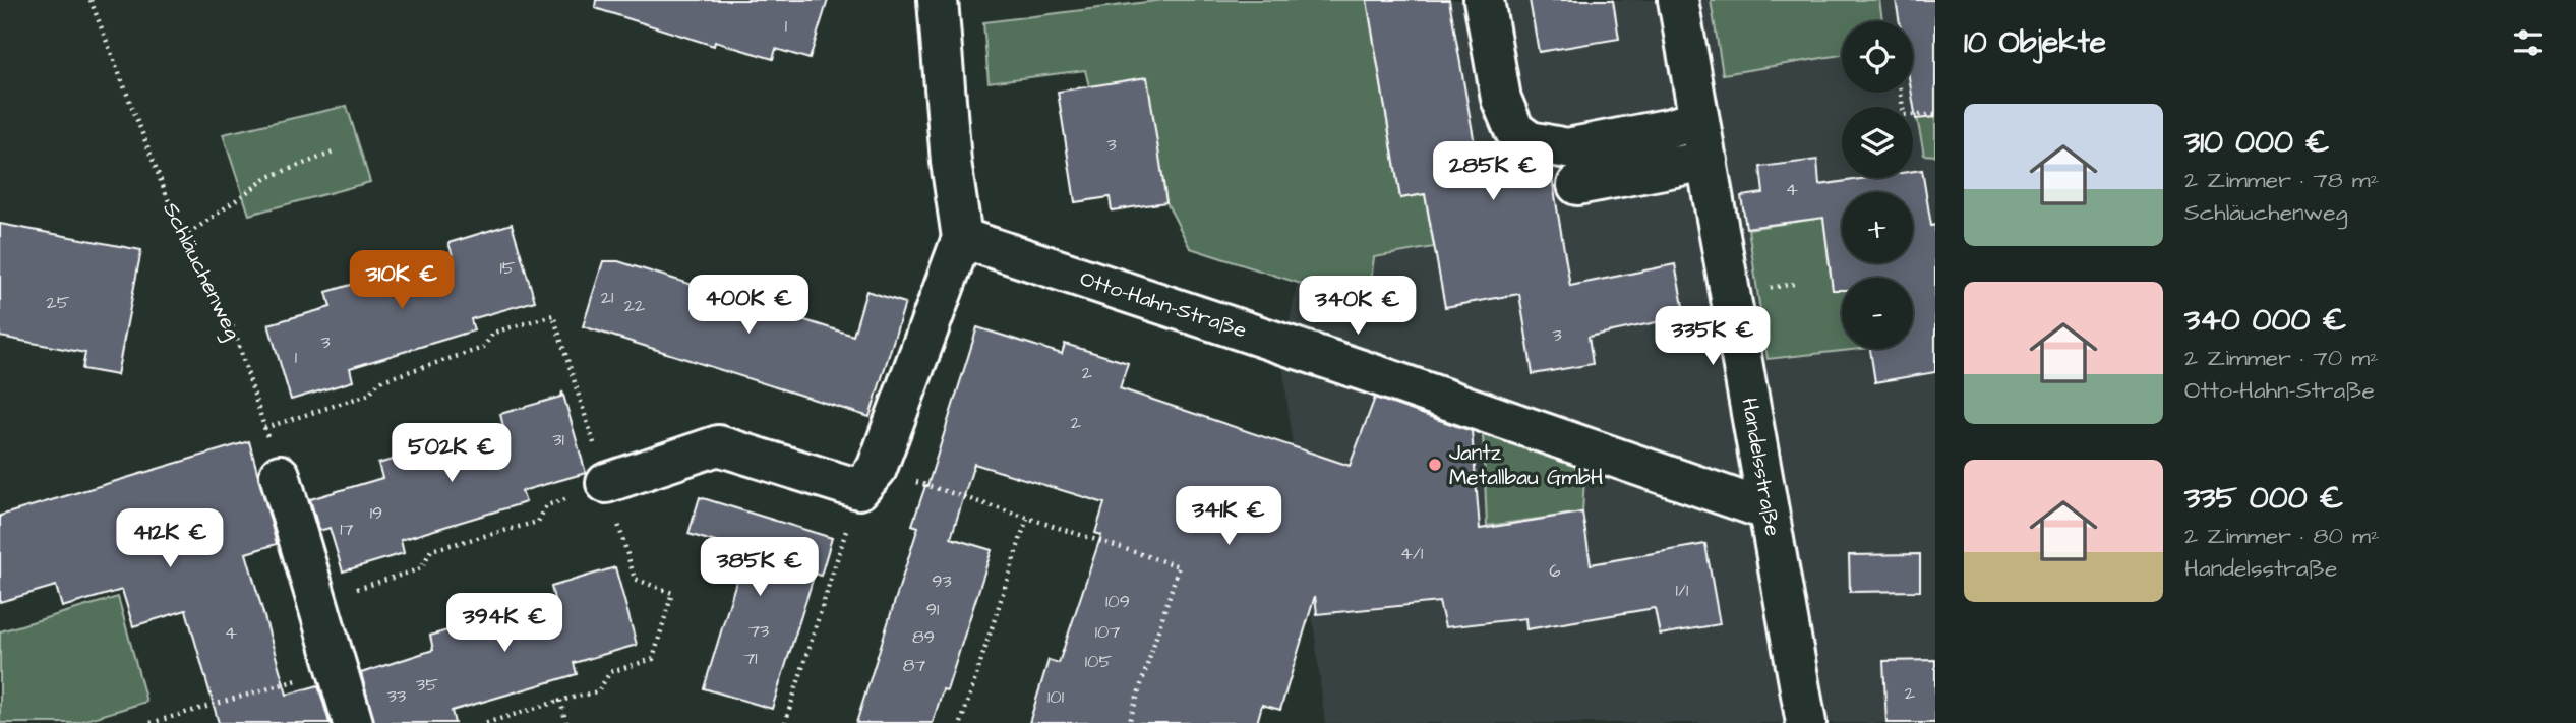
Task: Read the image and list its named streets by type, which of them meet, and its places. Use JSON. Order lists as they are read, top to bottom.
{
  "streets": {
    "street": ["Otto-Hahn-Straße", "Handelsstraße"],
    "path": ["Schläuchenweg"]
  },
  "crossings": [
    ["Otto-Hahn-Straße", "Handelsstraße"]
  ],
  "places": ["Jantz Metallbau GmbH"],
  "house_numbers": [
    "1",
    "3",
    "4",
    "15",
    "21",
    "25",
    "22",
    "3",
    "3",
    "1",
    "2",
    "2",
    "31",
    "19",
    "17",
    "4/1",
    "6",
    "93",
    "1/1",
    "109",
    "91",
    "73",
    "107",
    "4",
    "89",
    "71",
    "105",
    "87",
    "35",
    "2",
    "33",
    "101"
  ],
  "page": {
    "heading": "10 Objekte",
    "map_buttons": ["+", "−"],
    "list": [
      {
        "name": "310 000 €",
        "note": "2 Zimmer · 78 m² · Schläuchenweg"
      },
      {
        "name": "340 000 €",
        "note": "2 Zimmer · 70 m² · Otto-Hahn-Straße"
      },
      {
        "name": "335 000 €",
        "note": "2 Zimmer · 80 m² · Handelsstraße"
      }
    ],
    "price": [
      "285K €",
      "310K €",
      "400K €",
      "340K €",
      "335K €",
      "502K €",
      "341K €",
      "412K €",
      "385K €",
      "394K €"
    ]
  }
}
